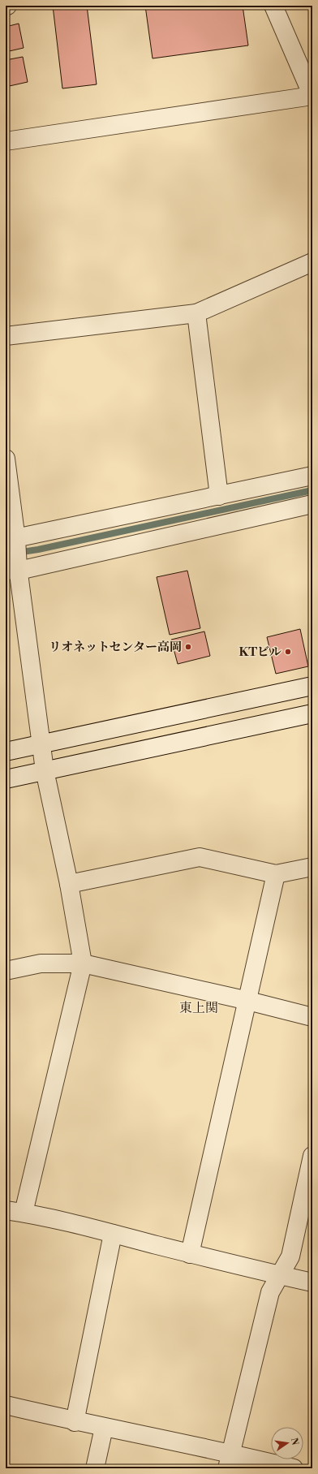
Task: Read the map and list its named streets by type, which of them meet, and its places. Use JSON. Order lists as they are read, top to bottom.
{
  "districts": ["東上関"],
  "places": ["リオネットセンター高岡", "KTビル"],
  "north": "right"
}
